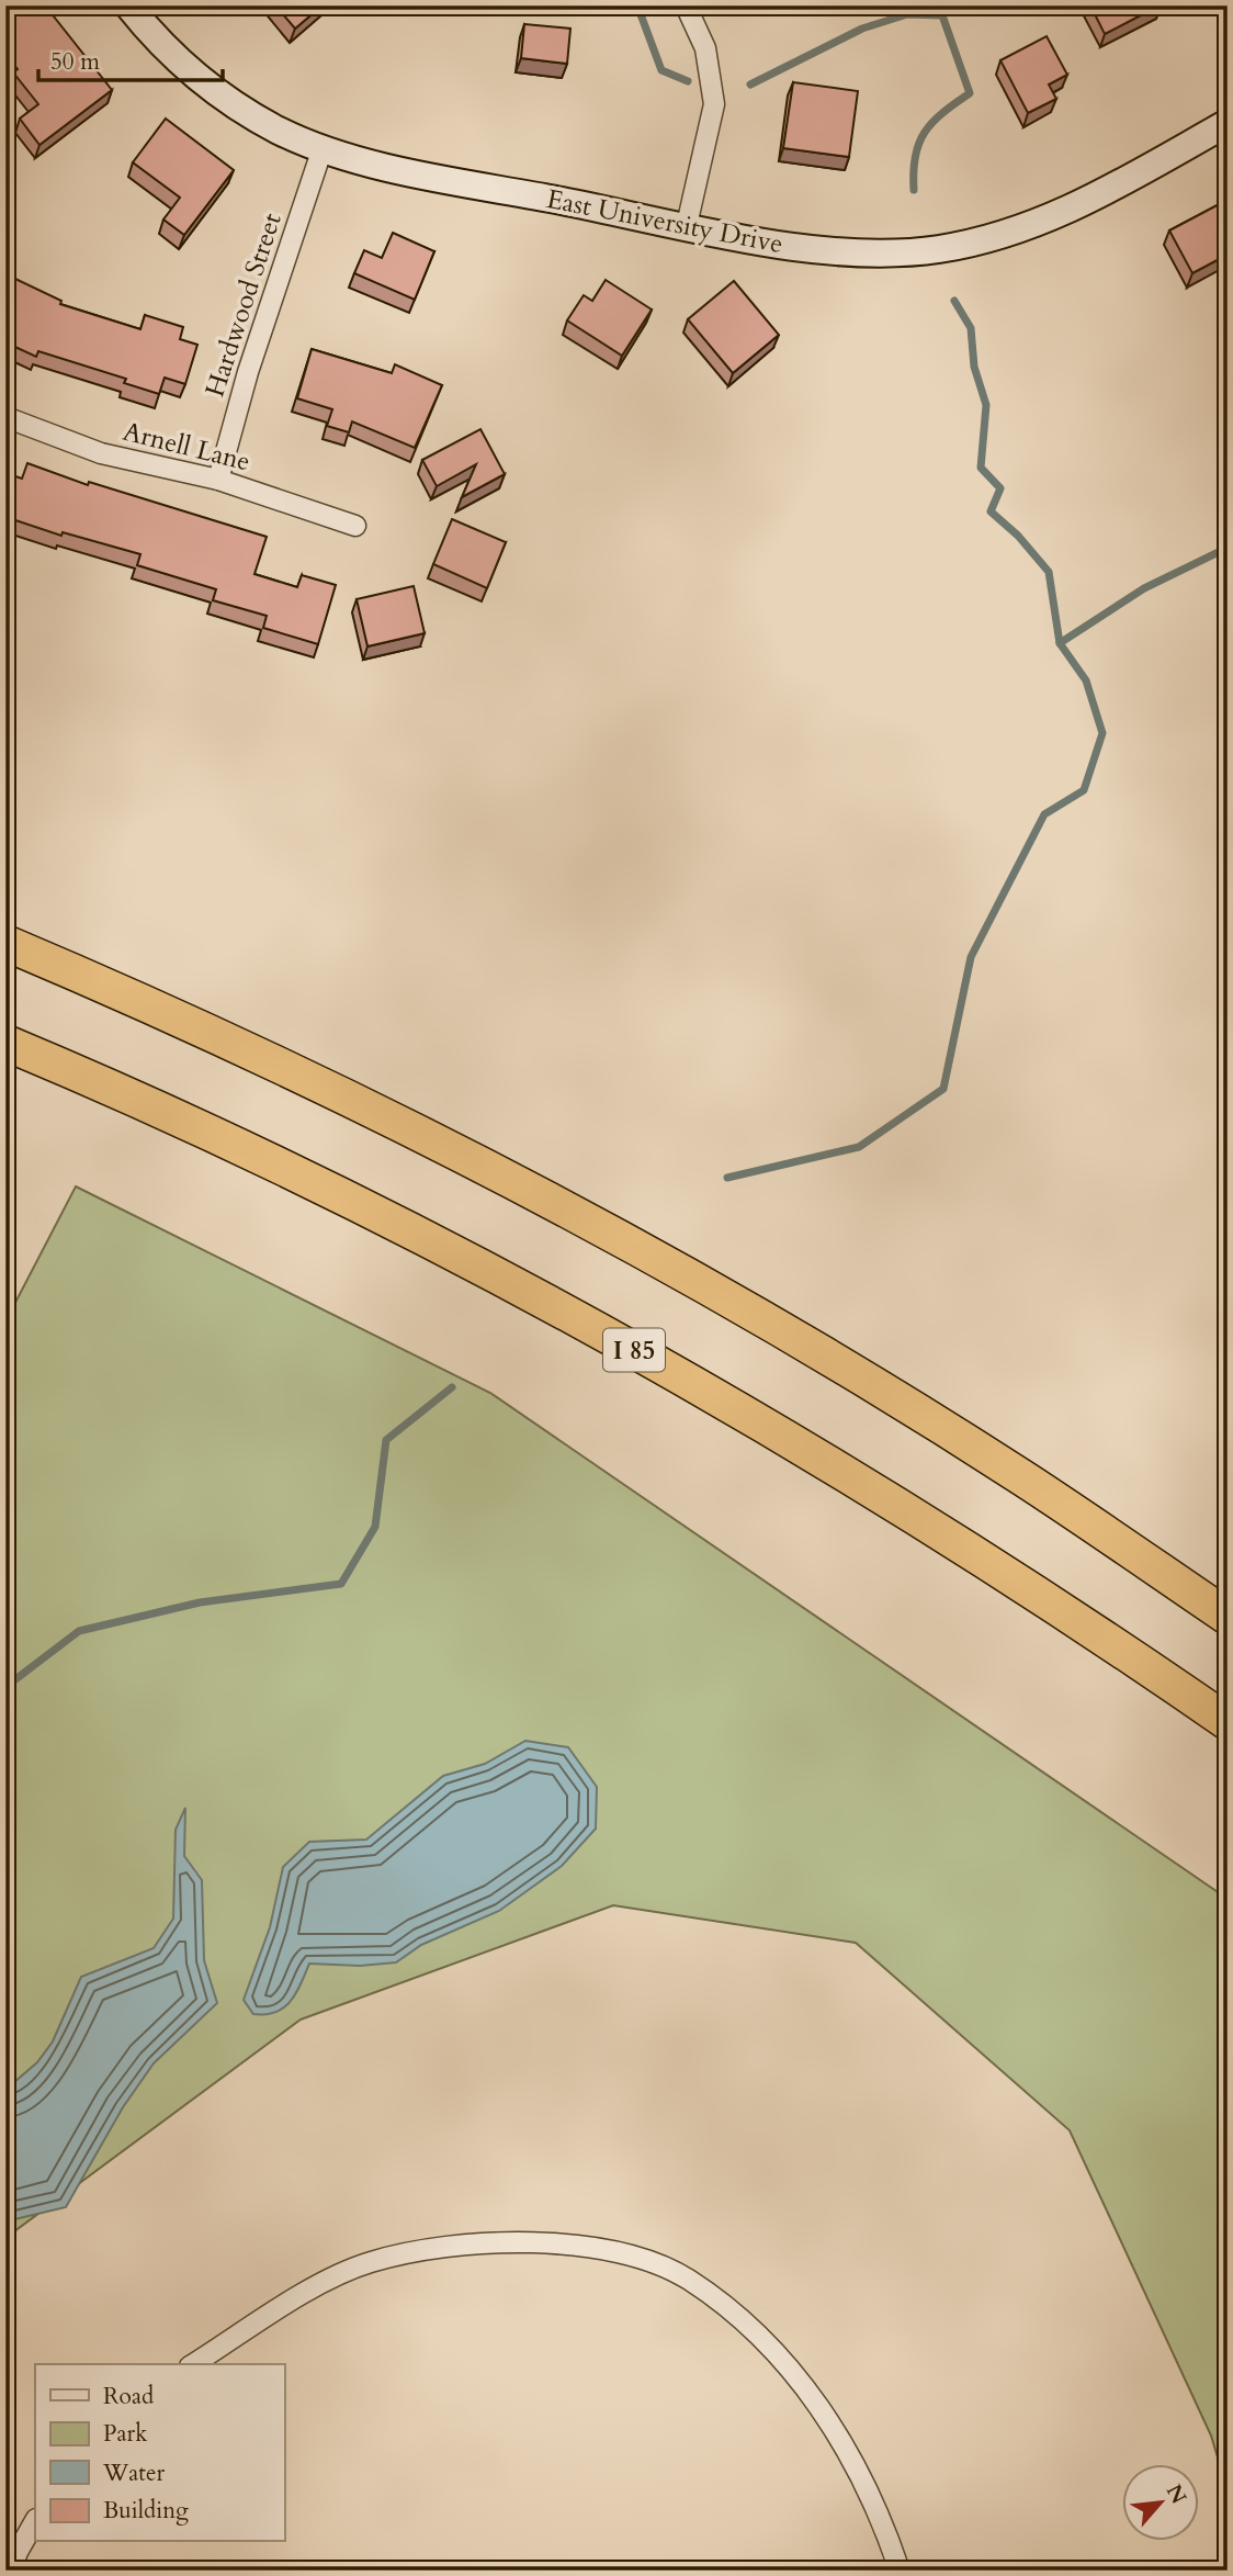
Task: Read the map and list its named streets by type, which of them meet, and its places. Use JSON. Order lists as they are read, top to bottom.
{
  "streets": {
    "highway": ["I 85"],
    "main road": ["East University Drive"],
    "street": ["Hardwood Street", "Arnell Lane"]
  },
  "crossings": [
    ["East University Drive", "Hardwood Street"],
    ["Hardwood Street", "Arnell Lane"]
  ],
  "legend": [
    "Road",
    "Park",
    "Water",
    "Building"
  ],
  "scale_bar": "50 m",
  "north": "top right"
}
